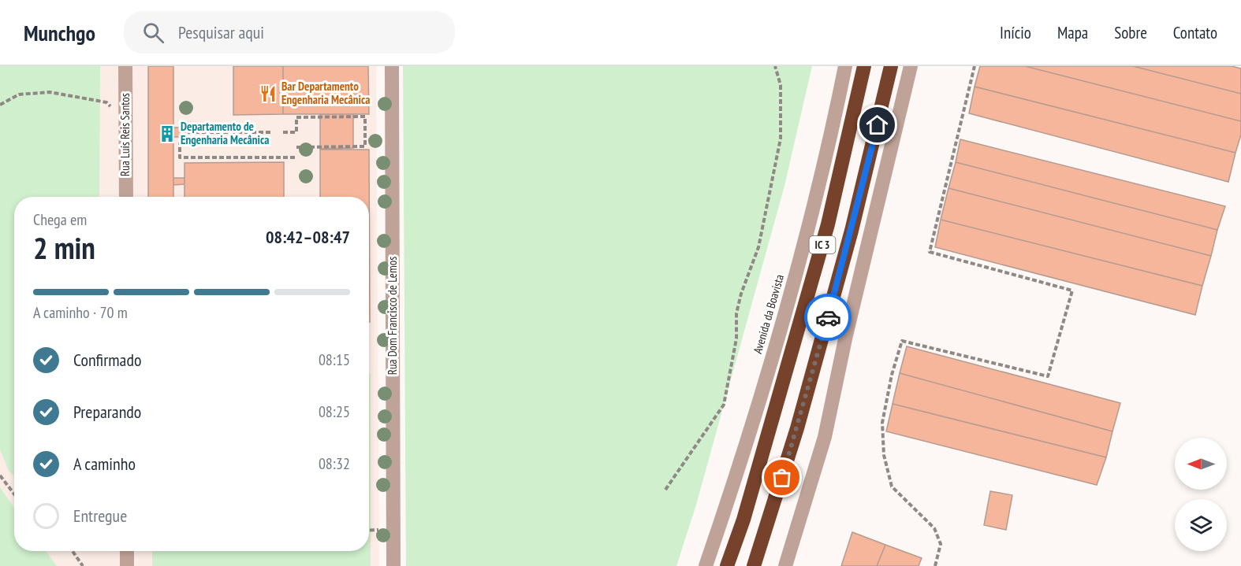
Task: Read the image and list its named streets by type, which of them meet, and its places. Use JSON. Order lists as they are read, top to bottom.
{
  "streets": {
    "highway": ["IC 3"],
    "street": ["Rua Luís Reis Santos", "Avenida da Boavista", "Rua Dom Francisco de Lemos"]
  },
  "places": {
    "restaurant": ["Bar Departamento Engenharia Mecânica"],
    "building": ["Departamento de Engenharia Mecânica"]
  },
  "north": "left",
  "page": {
    "header": "Munchgo",
    "search": "Pesquisar aqui",
    "nav": [
      "Início",
      "Mapa",
      "Sobre",
      "Contato"
    ],
    "heading": ["2 min", "Chega em", "08:42–08:47"],
    "bar": "A caminho · 70 m",
    "list": [
      ["Confirmado", "08:15"],
      ["Preparando", "08:25"],
      ["A caminho", "08:32"],
      "Entregue"
    ]
  }
}
